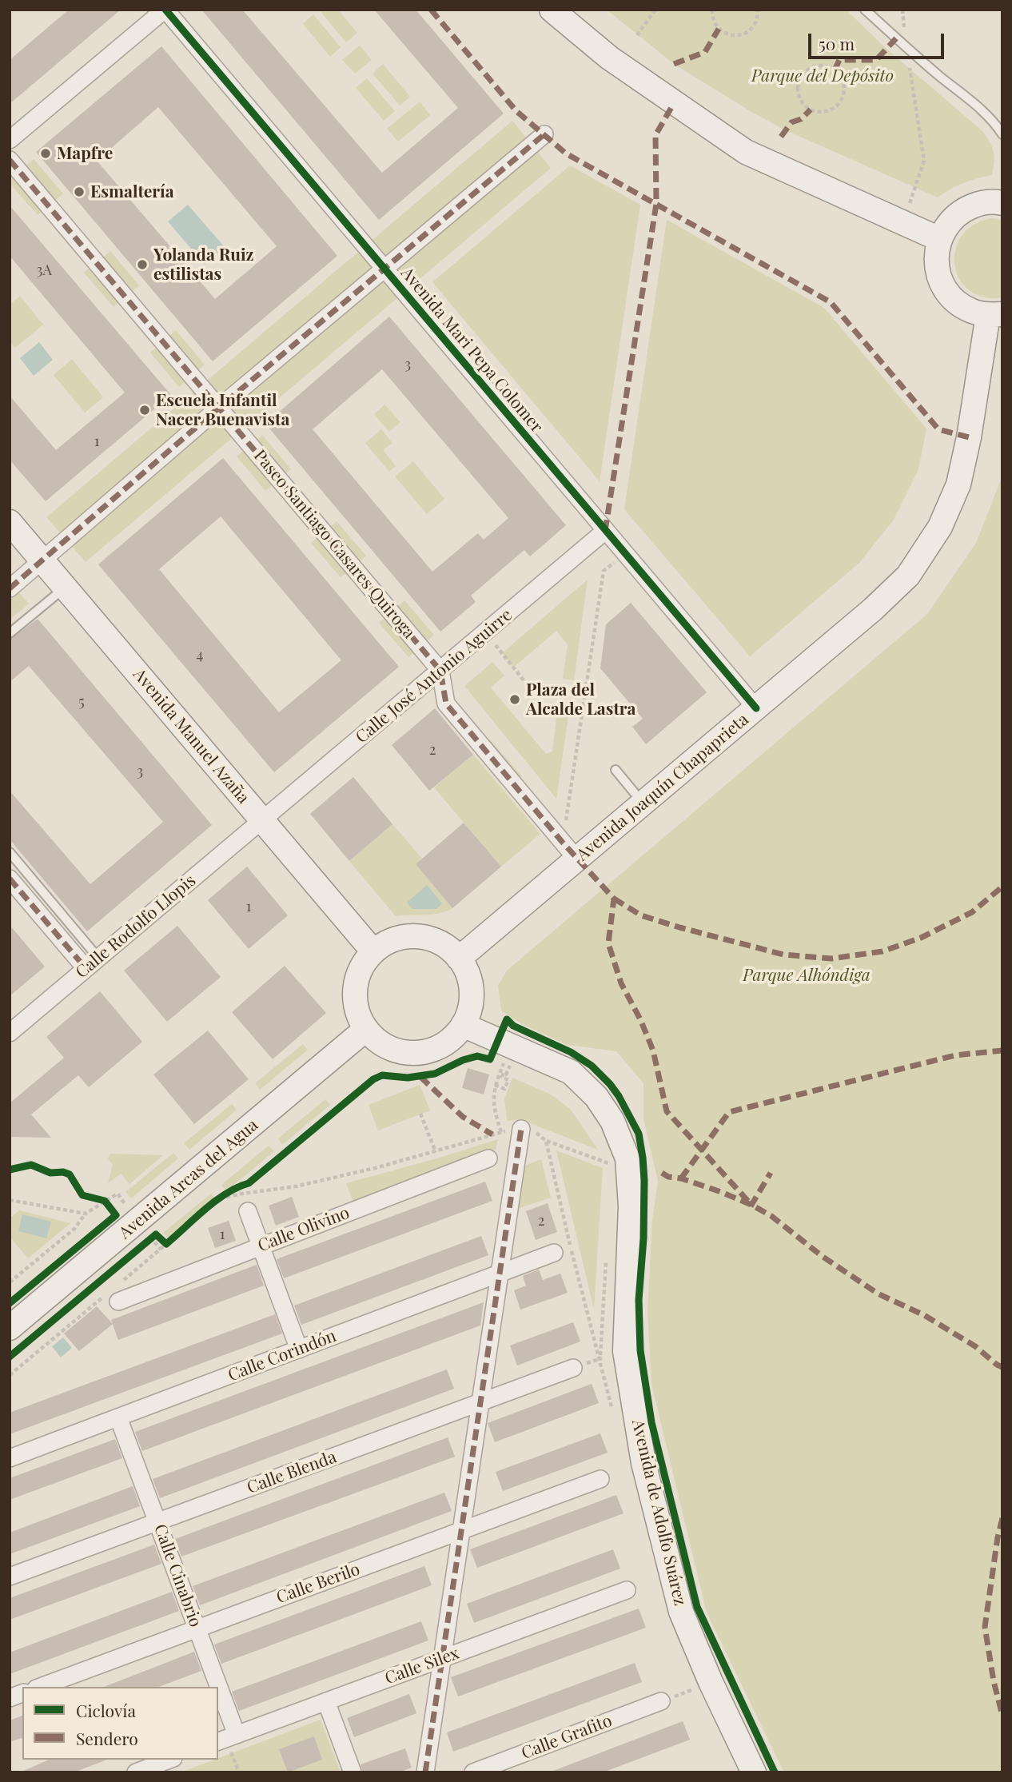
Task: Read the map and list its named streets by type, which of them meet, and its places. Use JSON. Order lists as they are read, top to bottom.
{
  "streets": {
    "street": [
      "Avenida Mari Pepa Colomer",
      "Paseo Santiago Casares Quiroga",
      "Calle José Antonio Aguirre",
      "Avenida Manuel Azaña",
      "Avenida Joaquín Chapaprieta",
      "Calle Rodolfo Llopis",
      "Avenida Arcas del Agua",
      "Calle Olivino",
      "Calle Corindón",
      "Calle Blenda",
      "Avenida de Adolfo Suárez",
      "Calle Cinabrio",
      "Calle Berilo",
      "Calle Silex",
      "Calle Grafito"
    ]
  },
  "crossings": [
    ["Avenida Mari Pepa Colomer", "Calle José Antonio Aguirre"],
    ["Avenida Mari Pepa Colomer", "Avenida Joaquín Chapaprieta"],
    ["Paseo Santiago Casares Quiroga", "Calle José Antonio Aguirre"],
    ["Calle José Antonio Aguirre", "Avenida Manuel Azaña"],
    ["Calle José Antonio Aguirre", "Calle Rodolfo Llopis"],
    ["Avenida Manuel Azaña", "Avenida Joaquín Chapaprieta"],
    ["Avenida Manuel Azaña", "Calle Rodolfo Llopis"],
    ["Avenida Manuel Azaña", "Avenida Arcas del Agua"],
    ["Avenida Manuel Azaña", "Avenida de Adolfo Suárez"],
    ["Avenida Joaquín Chapaprieta", "Avenida Arcas del Agua"],
    ["Avenida Joaquín Chapaprieta", "Avenida de Adolfo Suárez"],
    ["Avenida Arcas del Agua", "Avenida de Adolfo Suárez"],
    ["Calle Corindón", "Calle Cinabrio"],
    ["Calle Blenda", "Calle Cinabrio"],
    ["Calle Cinabrio", "Calle Berilo"],
    ["Calle Cinabrio", "Calle Silex"]
  ],
  "parks": ["Parque del Depósito", "Parque Alhóndiga"],
  "places": [
    "Mapfre",
    "Esmaltería",
    "Yolanda Ruiz estilistas",
    "Escuela Infantil Nacer Buenavista",
    "Plaza del Alcalde Lastra"
  ],
  "house_numbers": [
    "3A",
    "3",
    "1",
    "4",
    "5",
    "2",
    "3",
    "1",
    "2",
    "1"
  ],
  "legend": ["Ciclovía", "Sendero"],
  "scale_bar": "50 m"
}
